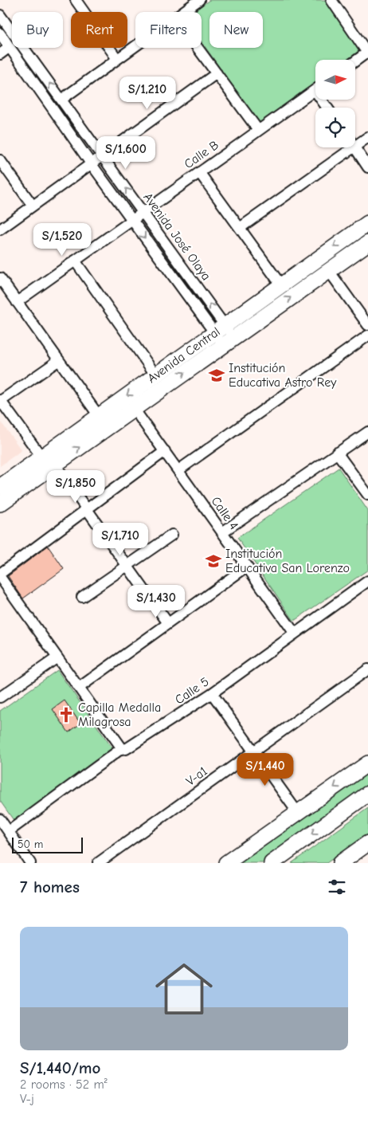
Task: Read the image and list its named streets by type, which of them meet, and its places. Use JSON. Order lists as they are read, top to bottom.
{
  "streets": {
    "street": [
      "Calle B",
      "Avenida José Olaya",
      "Avenida Central",
      "Calle 4",
      "Calle 5",
      "V-a1"
    ]
  },
  "crossings": [
    ["Calle B", "Avenida José Olaya"],
    ["Avenida José Olaya", "Avenida Central"],
    ["Avenida Central", "Calle 4"],
    ["Calle 4", "Calle 5"]
  ],
  "places": {
    "school or university": ["Institución Educativa Astro Rey", "Institución Educativa San Lorenzo"],
    "church": ["Capilla Medalla Milagrosa"]
  },
  "scale_bar": "50 m",
  "north": "right",
  "page": {
    "chip": [
      "Buy",
      "Rent",
      "Filters",
      "New"
    ],
    "price": [
      "S/1,210",
      "S/1,600",
      "S/1,520",
      "S/1,850",
      "S/1,710",
      "S/1,430",
      "S/1,440"
    ],
    "scale": "50 m",
    "heading": "7 homes",
    "list": [
      {
        "name": "S/1,440/mo",
        "note": "2 rooms · 52 m² · V-j"
      }
    ]
  }
}
